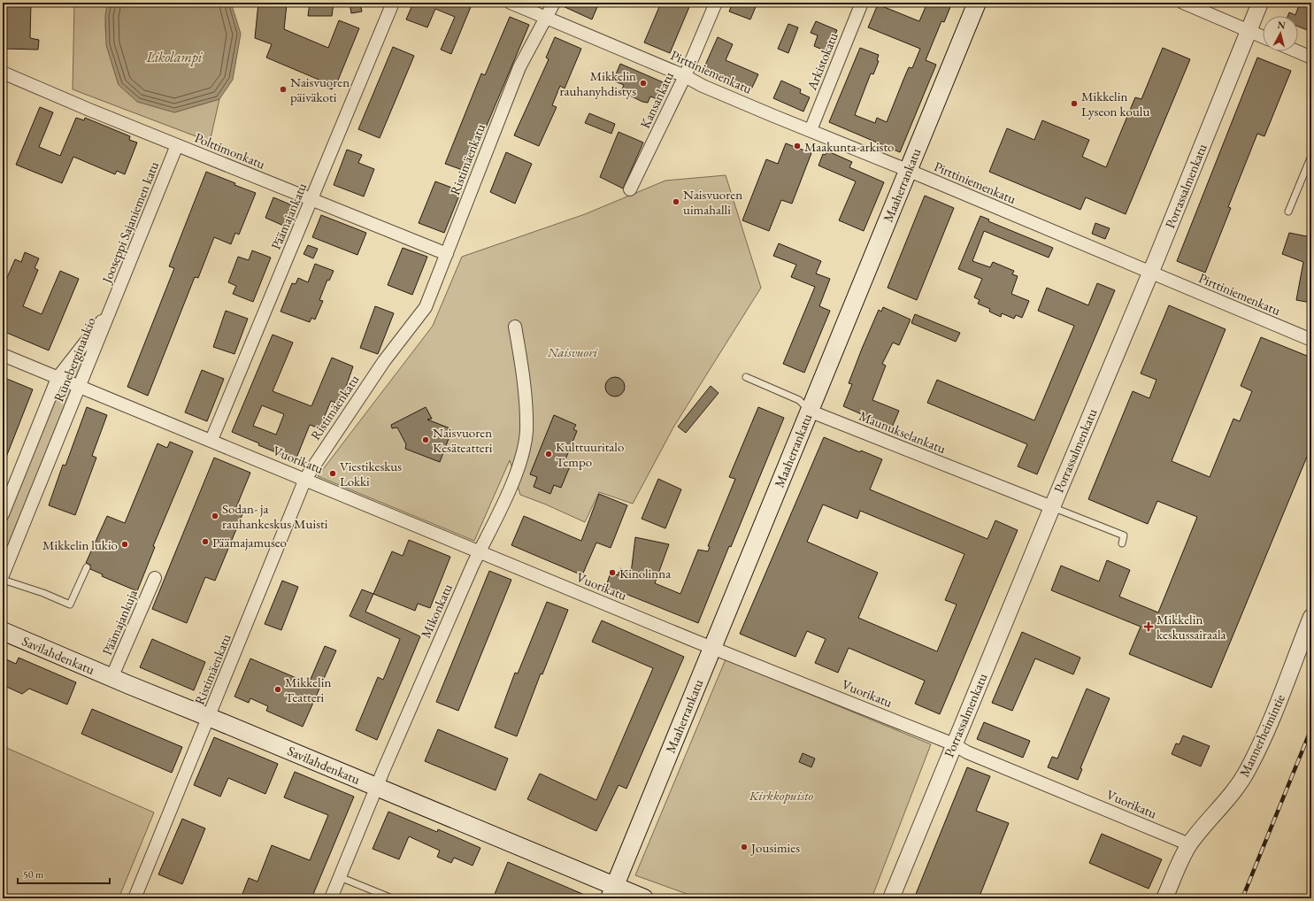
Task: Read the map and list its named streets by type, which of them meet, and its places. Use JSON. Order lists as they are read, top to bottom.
{
  "streets": {
    "main road": ["Maaherrankatu", "Savilahdenkatu"],
    "street": [
      "Arkistokatu",
      "Pirttiniemenkatu",
      "Kansankatu",
      "Polttimonkatu",
      "Ristimäenkatu",
      "Porrassalmenkatu",
      "Päämajankatu",
      "Jooseppi Sajaniemen katu",
      "Runeberginaukio",
      "Maunukselankatu",
      "Vuorikatu",
      "Mikonkatu",
      "Päämajankuja",
      "Mannerheimintie"
    ]
  },
  "crossings": [
    ["Arkistokatu", "Pirttiniemenkatu"],
    ["Pirttiniemenkatu", "Kansankatu"],
    ["Pirttiniemenkatu", "Ristimäenkatu"],
    ["Pirttiniemenkatu", "Maaherrankatu"],
    ["Pirttiniemenkatu", "Porrassalmenkatu"],
    ["Polttimonkatu", "Ristimäenkatu"],
    ["Polttimonkatu", "Päämajankatu"],
    ["Polttimonkatu", "Jooseppi Sajaniemen katu"],
    ["Ristimäenkatu", "Vuorikatu"],
    ["Ristimäenkatu", "Savilahdenkatu"],
    ["Maaherrankatu", "Maunukselankatu"],
    ["Maaherrankatu", "Vuorikatu"],
    ["Maaherrankatu", "Savilahdenkatu"],
    ["Porrassalmenkatu", "Maunukselankatu"],
    ["Porrassalmenkatu", "Vuorikatu"],
    ["Päämajankatu", "Vuorikatu"],
    ["Jooseppi Sajaniemen katu", "Runeberginaukio"],
    ["Runeberginaukio", "Vuorikatu"],
    ["Vuorikatu", "Mikonkatu"],
    ["Vuorikatu", "Mannerheimintie"],
    ["Mikonkatu", "Savilahdenkatu"],
    ["Päämajankuja", "Savilahdenkatu"]
  ],
  "water": ["Likolampi"],
  "parks": ["Naisvuori", "Kirkkopuisto"],
  "places": {
    "other": [
      "Mikkelin rauhanyhdistys",
      "Naisvuoren päiväkoti",
      "Mikkelin Lyseon koulu",
      "Maakunta-arkisto",
      "Naisvuoren uimahalli",
      "Naisvuoren Kesäteatteri",
      "Kulttuuritalo Tempo",
      "Viestikeskus Lokki",
      "Sodan- ja rauhankeskus Muisti",
      "Päämajamuseo",
      "Mikkelin lukio",
      "Kinolinna",
      "Mikkelin Teatteri",
      "Jousimies"
    ],
    "health": ["Mikkelin keskussairaala"]
  },
  "scale_bar": "50 m",
  "north": "top"
}
